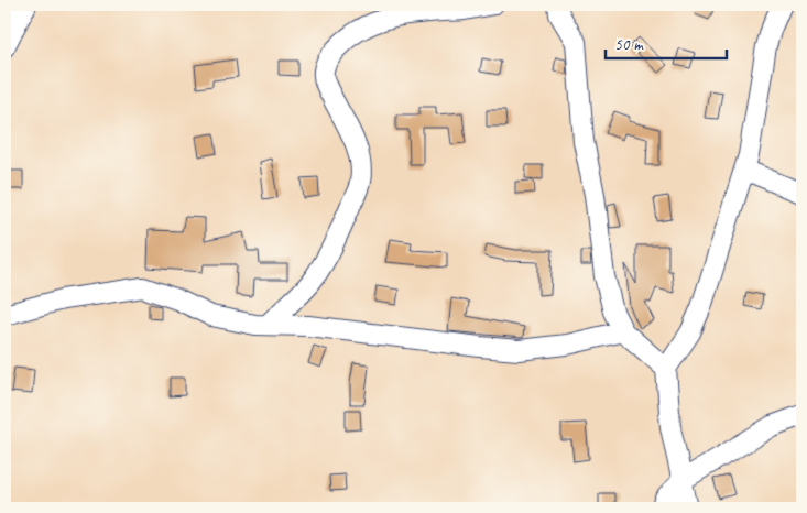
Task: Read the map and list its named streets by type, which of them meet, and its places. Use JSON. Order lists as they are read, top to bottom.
{
  "scale_bar": "50 m"
}
